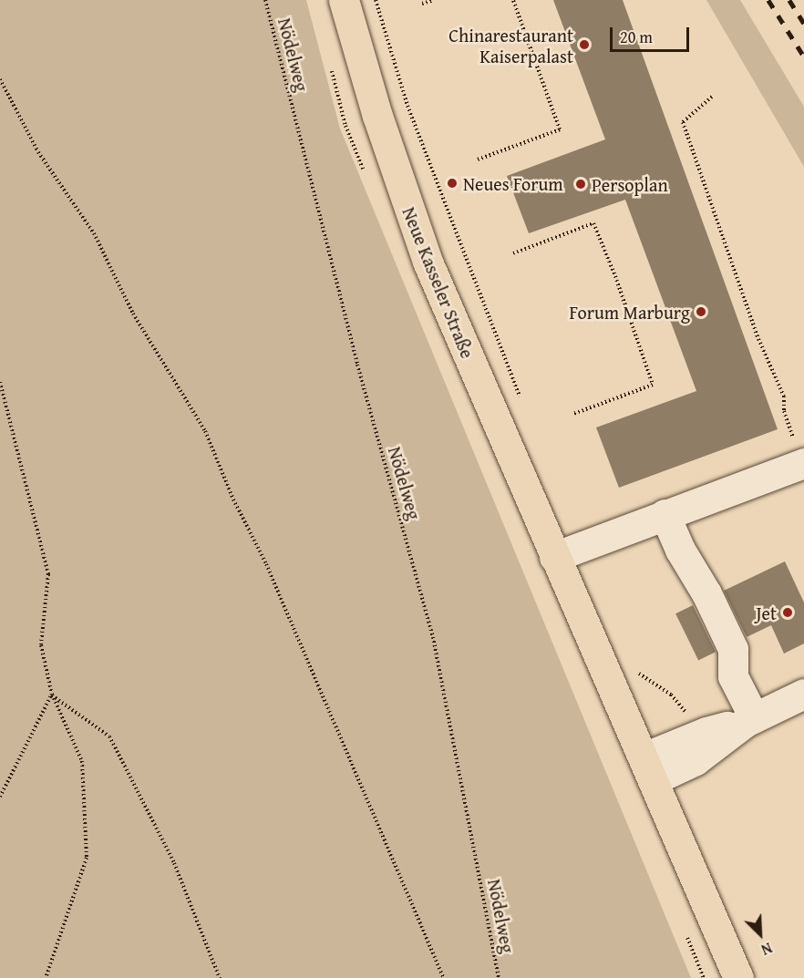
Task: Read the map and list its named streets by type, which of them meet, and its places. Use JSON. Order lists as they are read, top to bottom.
{
  "streets": {
    "main road": ["Neue Kasseler Straße"],
    "path": ["Nödelweg"]
  },
  "places": [
    "Chinarestaurant Kaiserpalast",
    "Neues Forum",
    "Persoplan",
    "Forum Marburg",
    "Jet"
  ],
  "scale_bar": "20 m",
  "north": "bottom right"
}
